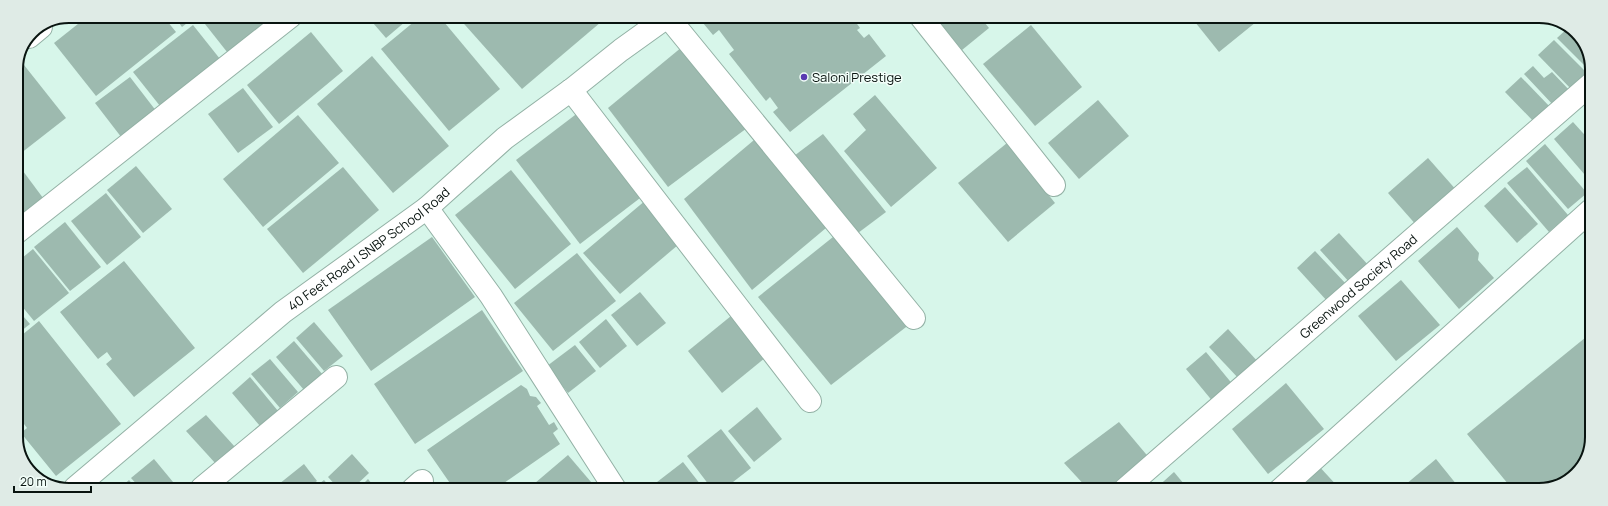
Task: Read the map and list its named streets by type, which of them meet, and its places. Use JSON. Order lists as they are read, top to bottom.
{
  "streets": {
    "street": ["40 Feet Road | SNBP School Road", "Greenwood Society Road"]
  },
  "places": ["Saloni Prestige"],
  "scale_bar": "20 m"
}
